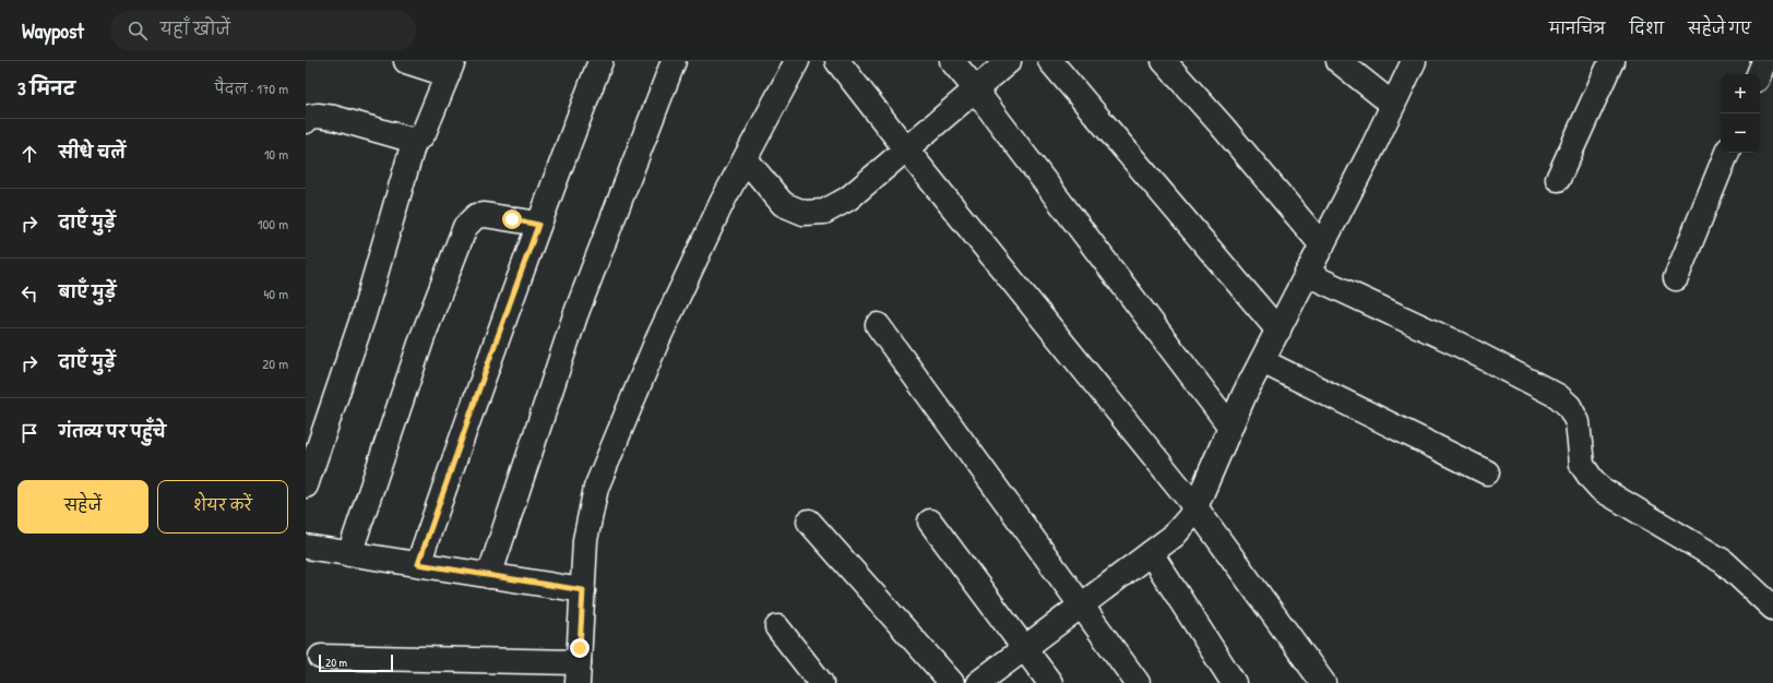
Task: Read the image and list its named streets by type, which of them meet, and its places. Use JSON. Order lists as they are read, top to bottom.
{
  "scale_bar": "20 m",
  "page": {
    "header": "Waypost",
    "search": "यहाँ खोजें",
    "nav": ["मानचित्र", "दिशा", "सहेजे गए"],
    "heading": ["3 मिनट", "पैदल · 170 m"],
    "map_buttons": ["+", "−"],
    "list": [
      ["सीधे चलें", "10 m"],
      ["दाएँ मुड़ें", "100 m"],
      ["बाएँ मुड़ें", "40 m"],
      ["दाएँ मुड़ें", "20 m"],
      "गंतव्य पर पहुँचे"
    ],
    "buttons": ["सहेजें", "शेयर करें"],
    "scale": "20 m"
  }
}
